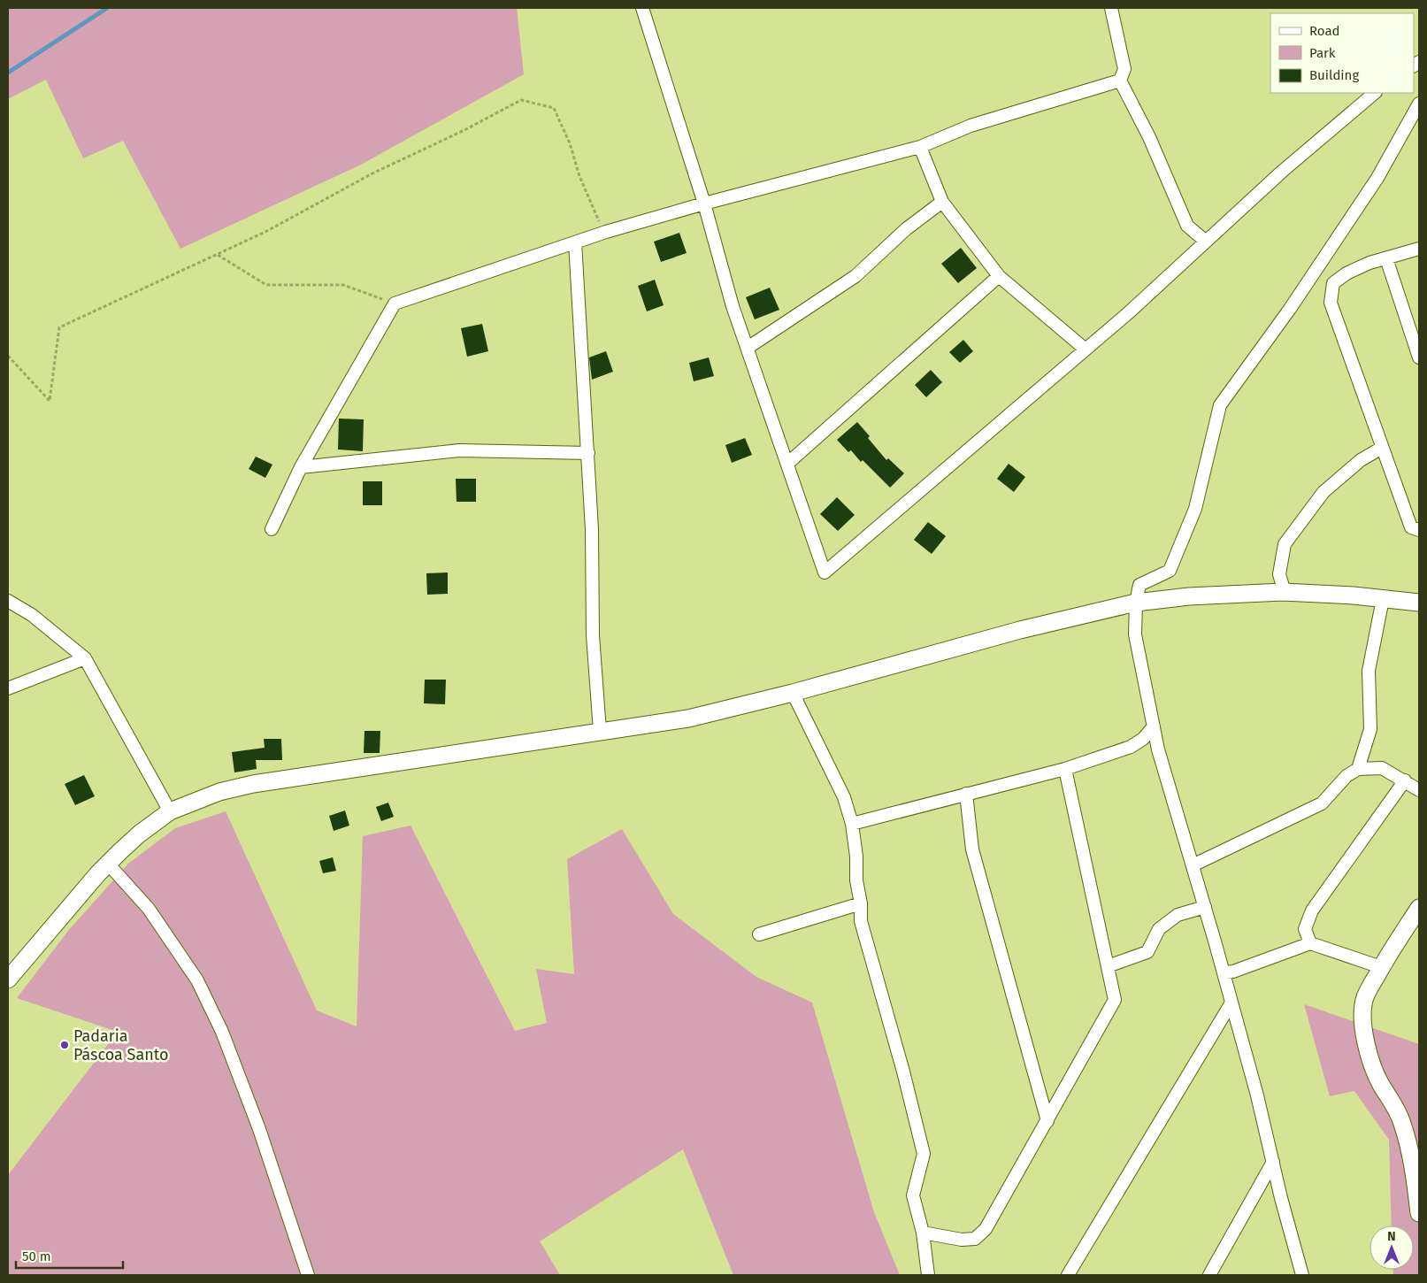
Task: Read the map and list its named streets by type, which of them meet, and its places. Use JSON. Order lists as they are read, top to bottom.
{
  "places": ["Padaria Páscoa Santo"],
  "legend": ["Road", "Park", "Building"],
  "scale_bar": "50 m",
  "north": "top"
}
